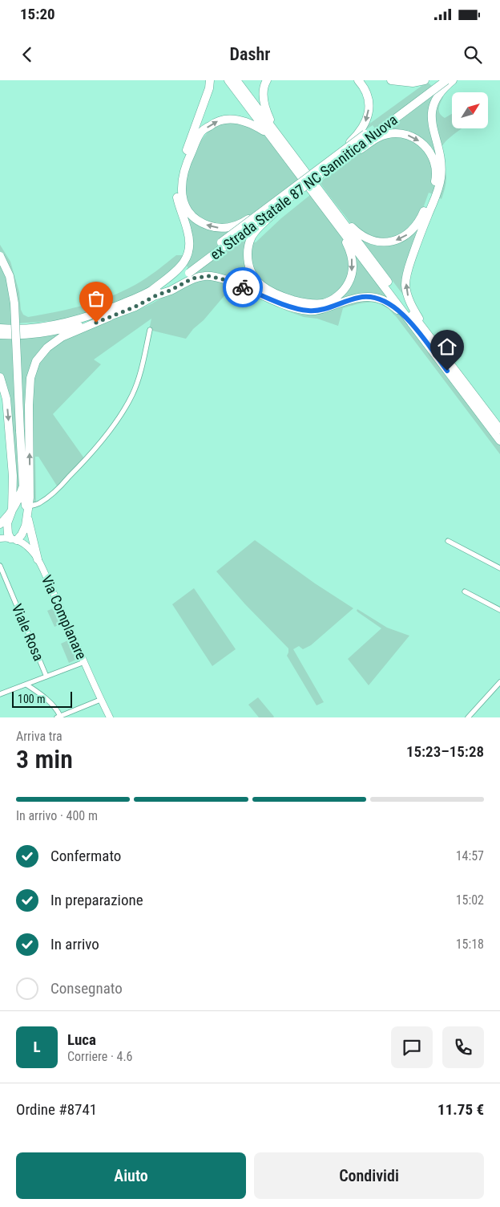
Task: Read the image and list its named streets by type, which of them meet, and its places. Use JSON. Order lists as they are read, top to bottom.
{
  "streets": {
    "highway": ["ex Strada Statale 87 NC Sannitica Nuova"],
    "main road": ["Via Complanare"],
    "street": ["Viale Rosa"]
  },
  "scale_bar": "100 m",
  "north": "top right",
  "page": {
    "status": "15:20",
    "header": "Dashr",
    "scale": "100 m",
    "heading": ["3 min", "Arriva tra", "15:23–15:28"],
    "panel": [
      "Luca",
      "Corriere · 4.6",
      "Ordine #8741",
      "11.75 €"
    ],
    "bar": "In arrivo · 400 m",
    "list": [
      ["Confermato", "14:57"],
      ["In preparazione", "15:02"],
      ["In arrivo", "15:18"],
      "Consegnato"
    ],
    "round": "L",
    "buttons": ["Aiuto", "Condividi"]
  }
}
